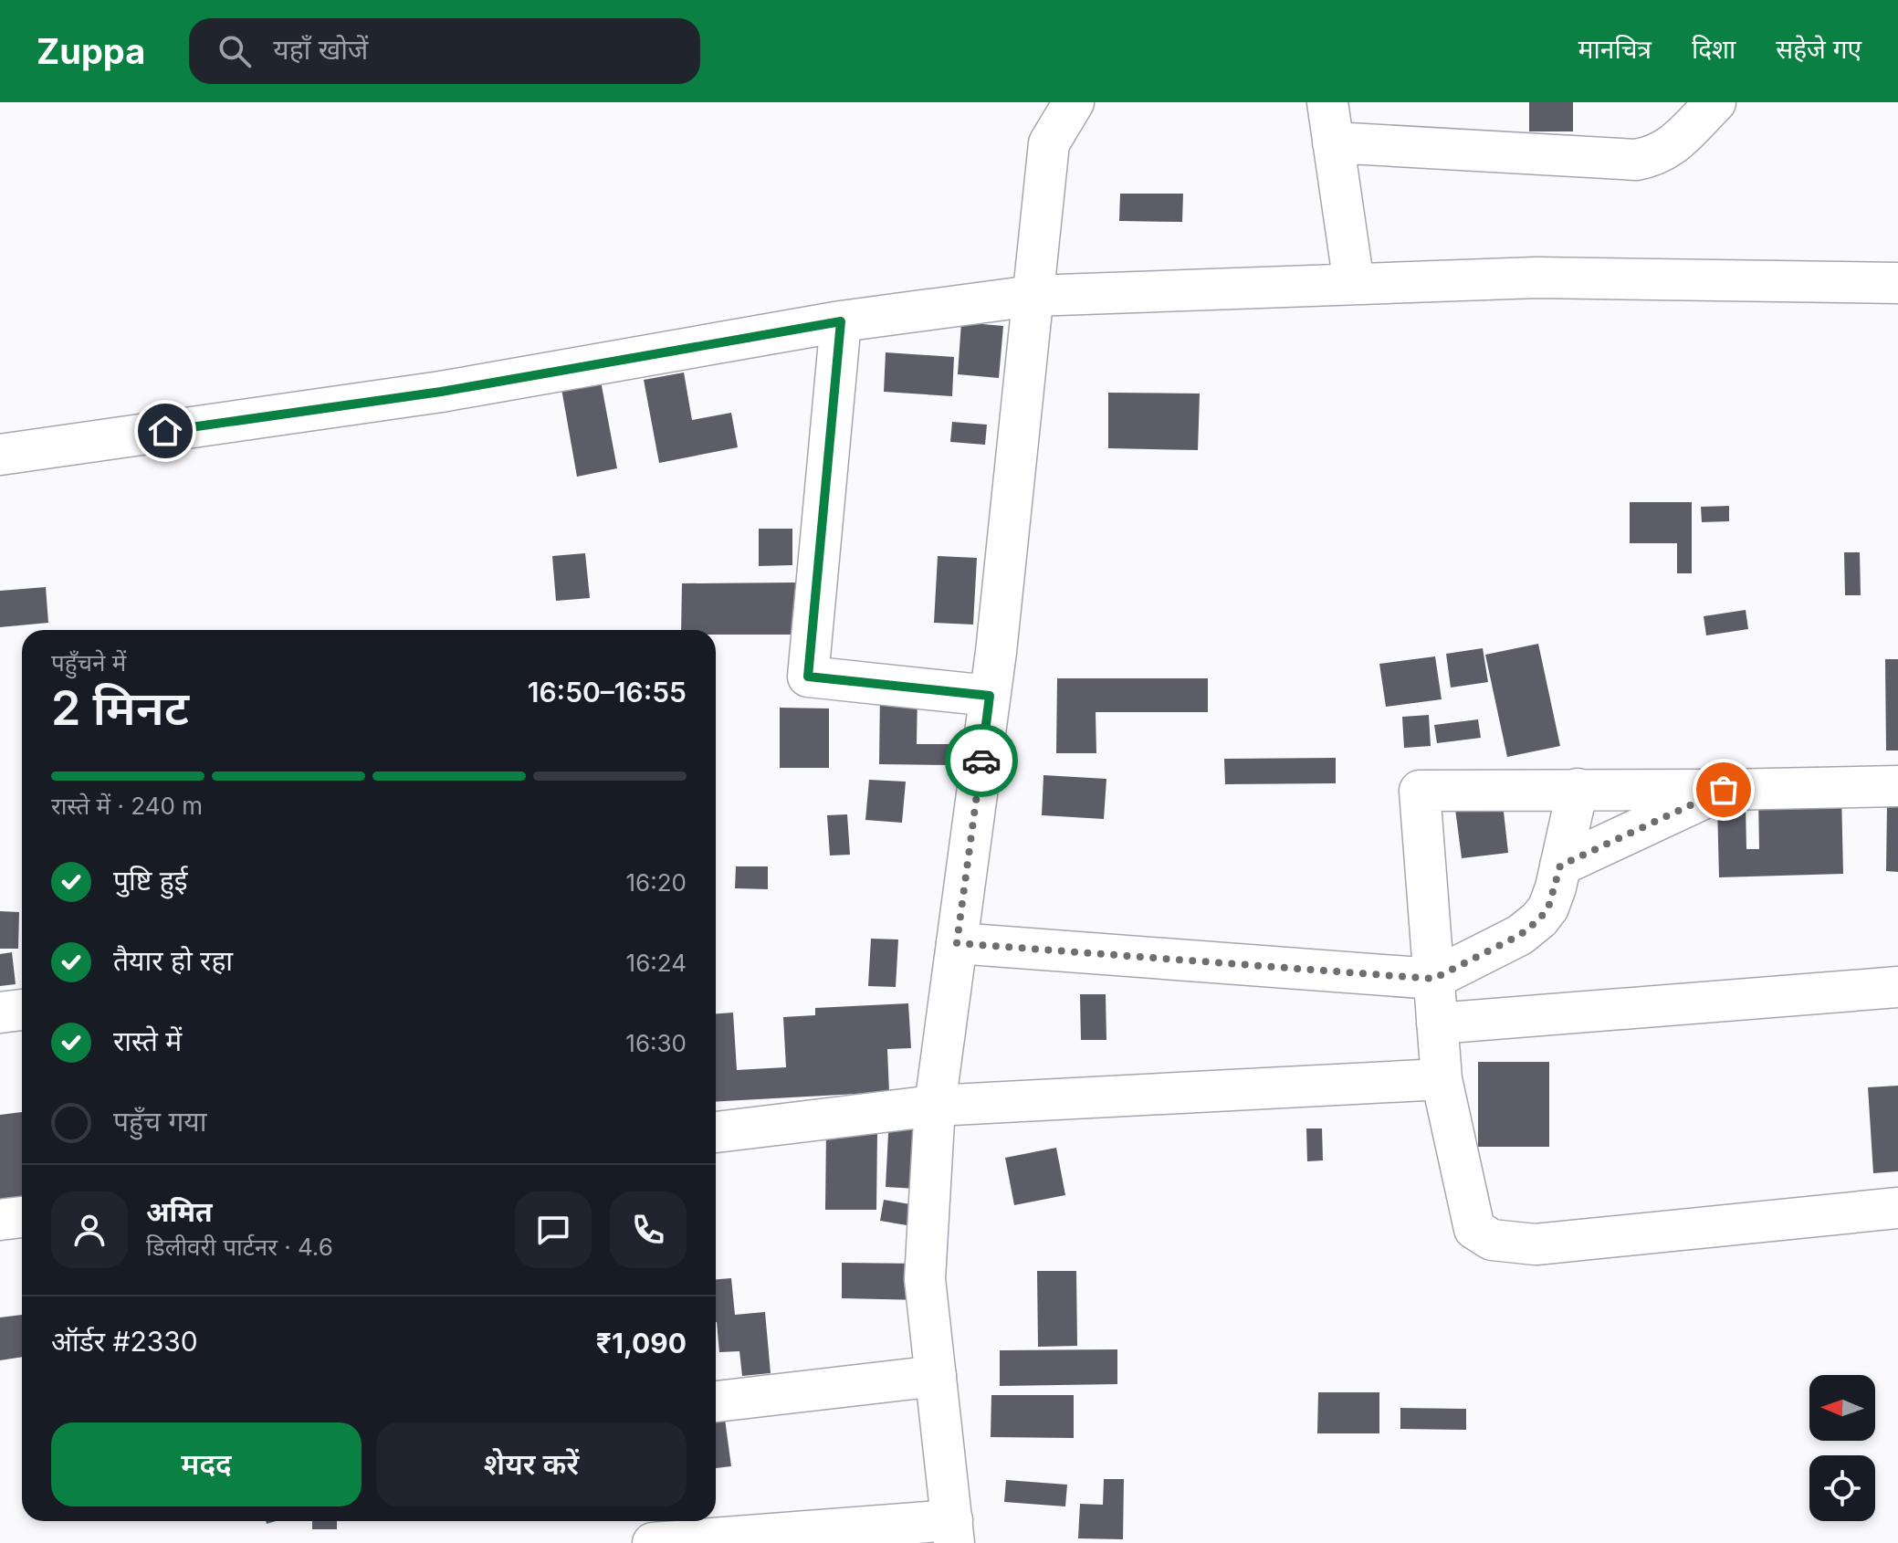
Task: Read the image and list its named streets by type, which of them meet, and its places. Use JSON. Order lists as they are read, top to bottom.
{
  "north": "left",
  "page": {
    "header": "Zuppa",
    "search": "यहाँ खोजें",
    "nav": ["मानचित्र", "दिशा", "सहेजे गए"],
    "heading": ["2 मिनट", "पहुँचने में", "16:50–16:55"],
    "panel": [
      "अमित",
      "डिलीवरी पार्टनर · 4.6",
      "ऑर्डर #2330",
      "₹1,090"
    ],
    "bar": "रास्ते में · 240 m",
    "list": [
      ["पुष्टि हुई", "16:20"],
      ["तैयार हो रहा", "16:24"],
      ["रास्ते में", "16:30"],
      "पहुँच गया"
    ],
    "buttons": ["मदद", "शेयर करें"]
  }
}
